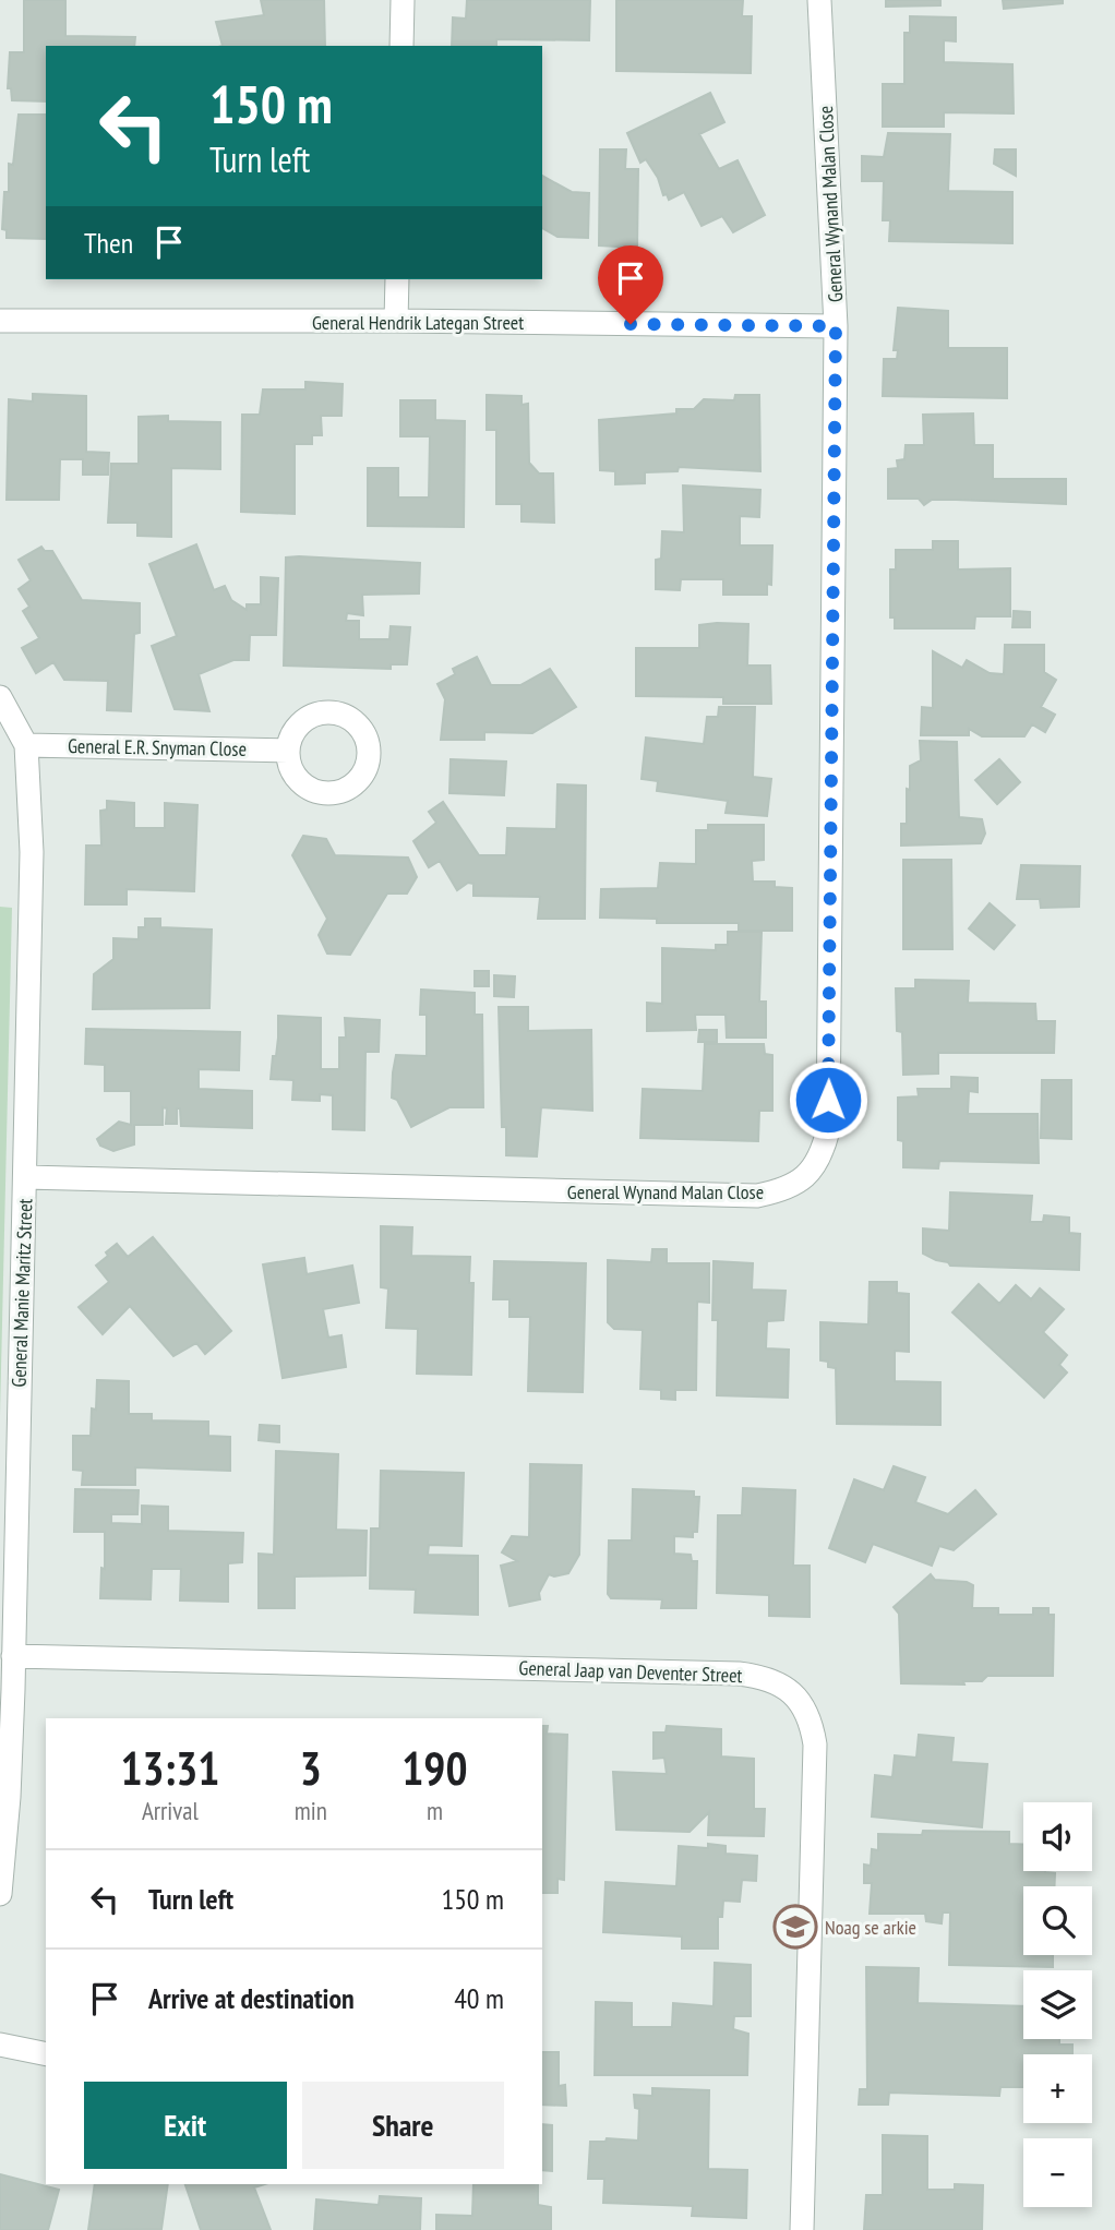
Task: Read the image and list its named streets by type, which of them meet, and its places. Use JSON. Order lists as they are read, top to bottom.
{
  "streets": {
    "street": [
      "General Wynand Malan Close",
      "General Hendrik Lategan Street",
      "General E.R. Snyman Close",
      "General Manie Maritz Street",
      "General Jaap van Deventer Street"
    ]
  },
  "crossings": [
    ["General Wynand Malan Close", "General Hendrik Lategan Street"],
    ["General Wynand Malan Close", "General Manie Maritz Street"],
    ["General E.R. Snyman Close", "General Manie Maritz Street"],
    ["General Manie Maritz Street", "General Jaap van Deventer Street"]
  ],
  "places": {
    "school or university": ["Noag se arkie"]
  },
  "page": {
    "turn": ["150 m", "Turn left"],
    "then": "Then",
    "eta": [
      "13:31",
      "Arrival",
      "3",
      "min",
      "190",
      "m"
    ],
    "map_buttons": ["+", "−"],
    "list": [
      {
        "name": "Turn left",
        "value": "150 m"
      },
      {
        "name": "Arrive at destination",
        "value": "40 m"
      }
    ],
    "buttons": ["Exit", "Share"]
  }
}
